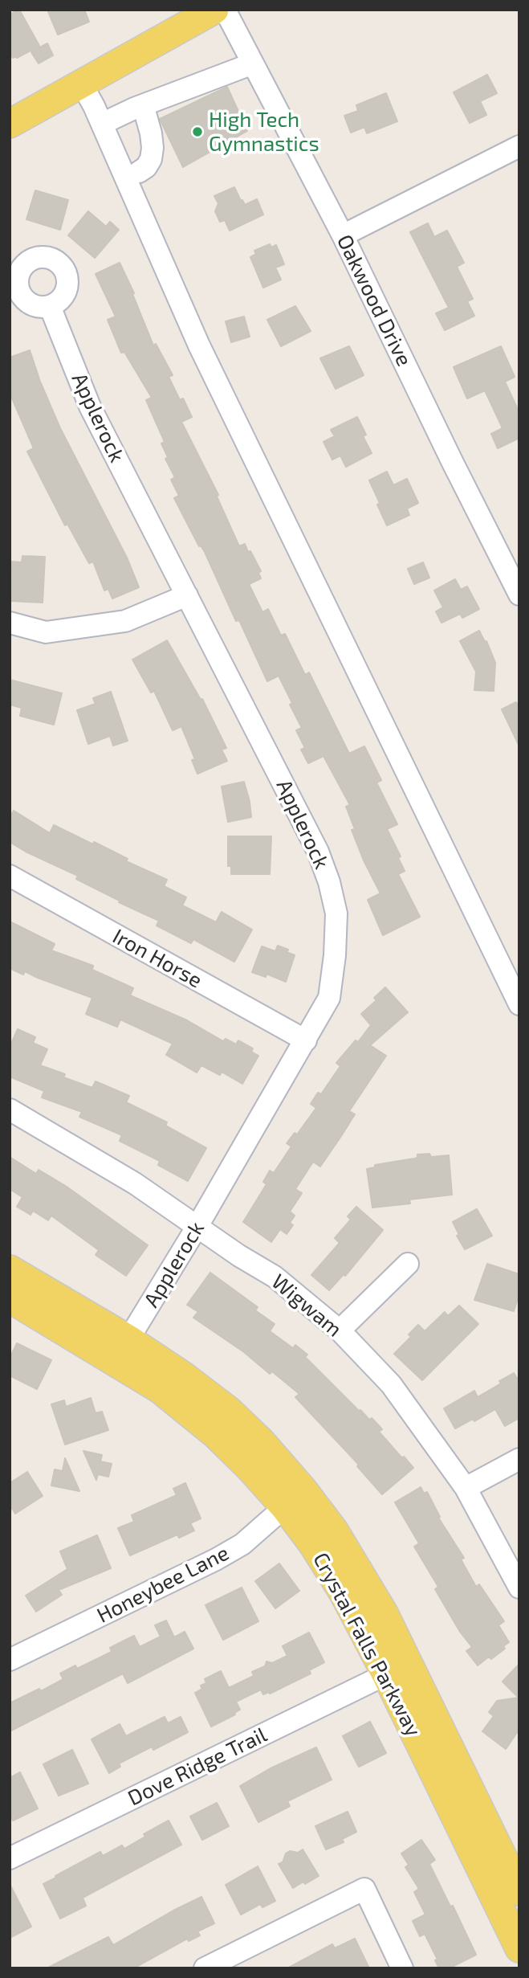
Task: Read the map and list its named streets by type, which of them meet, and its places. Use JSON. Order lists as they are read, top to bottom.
{
  "streets": {
    "main road": ["Crystal Falls Parkway"],
    "street": [
      "Oakwood Drive",
      "Applerock",
      "Iron Horse",
      "Wigwam",
      "Honeybee Lane",
      "Dove Ridge Trail"
    ]
  },
  "crossings": [
    ["Applerock", "Iron Horse"],
    ["Applerock", "Wigwam"],
    ["Applerock", "Crystal Falls Parkway"],
    ["Honeybee Lane", "Crystal Falls Parkway"],
    ["Crystal Falls Parkway", "Dove Ridge Trail"]
  ],
  "places": ["High Tech Gymnastics"]
}
